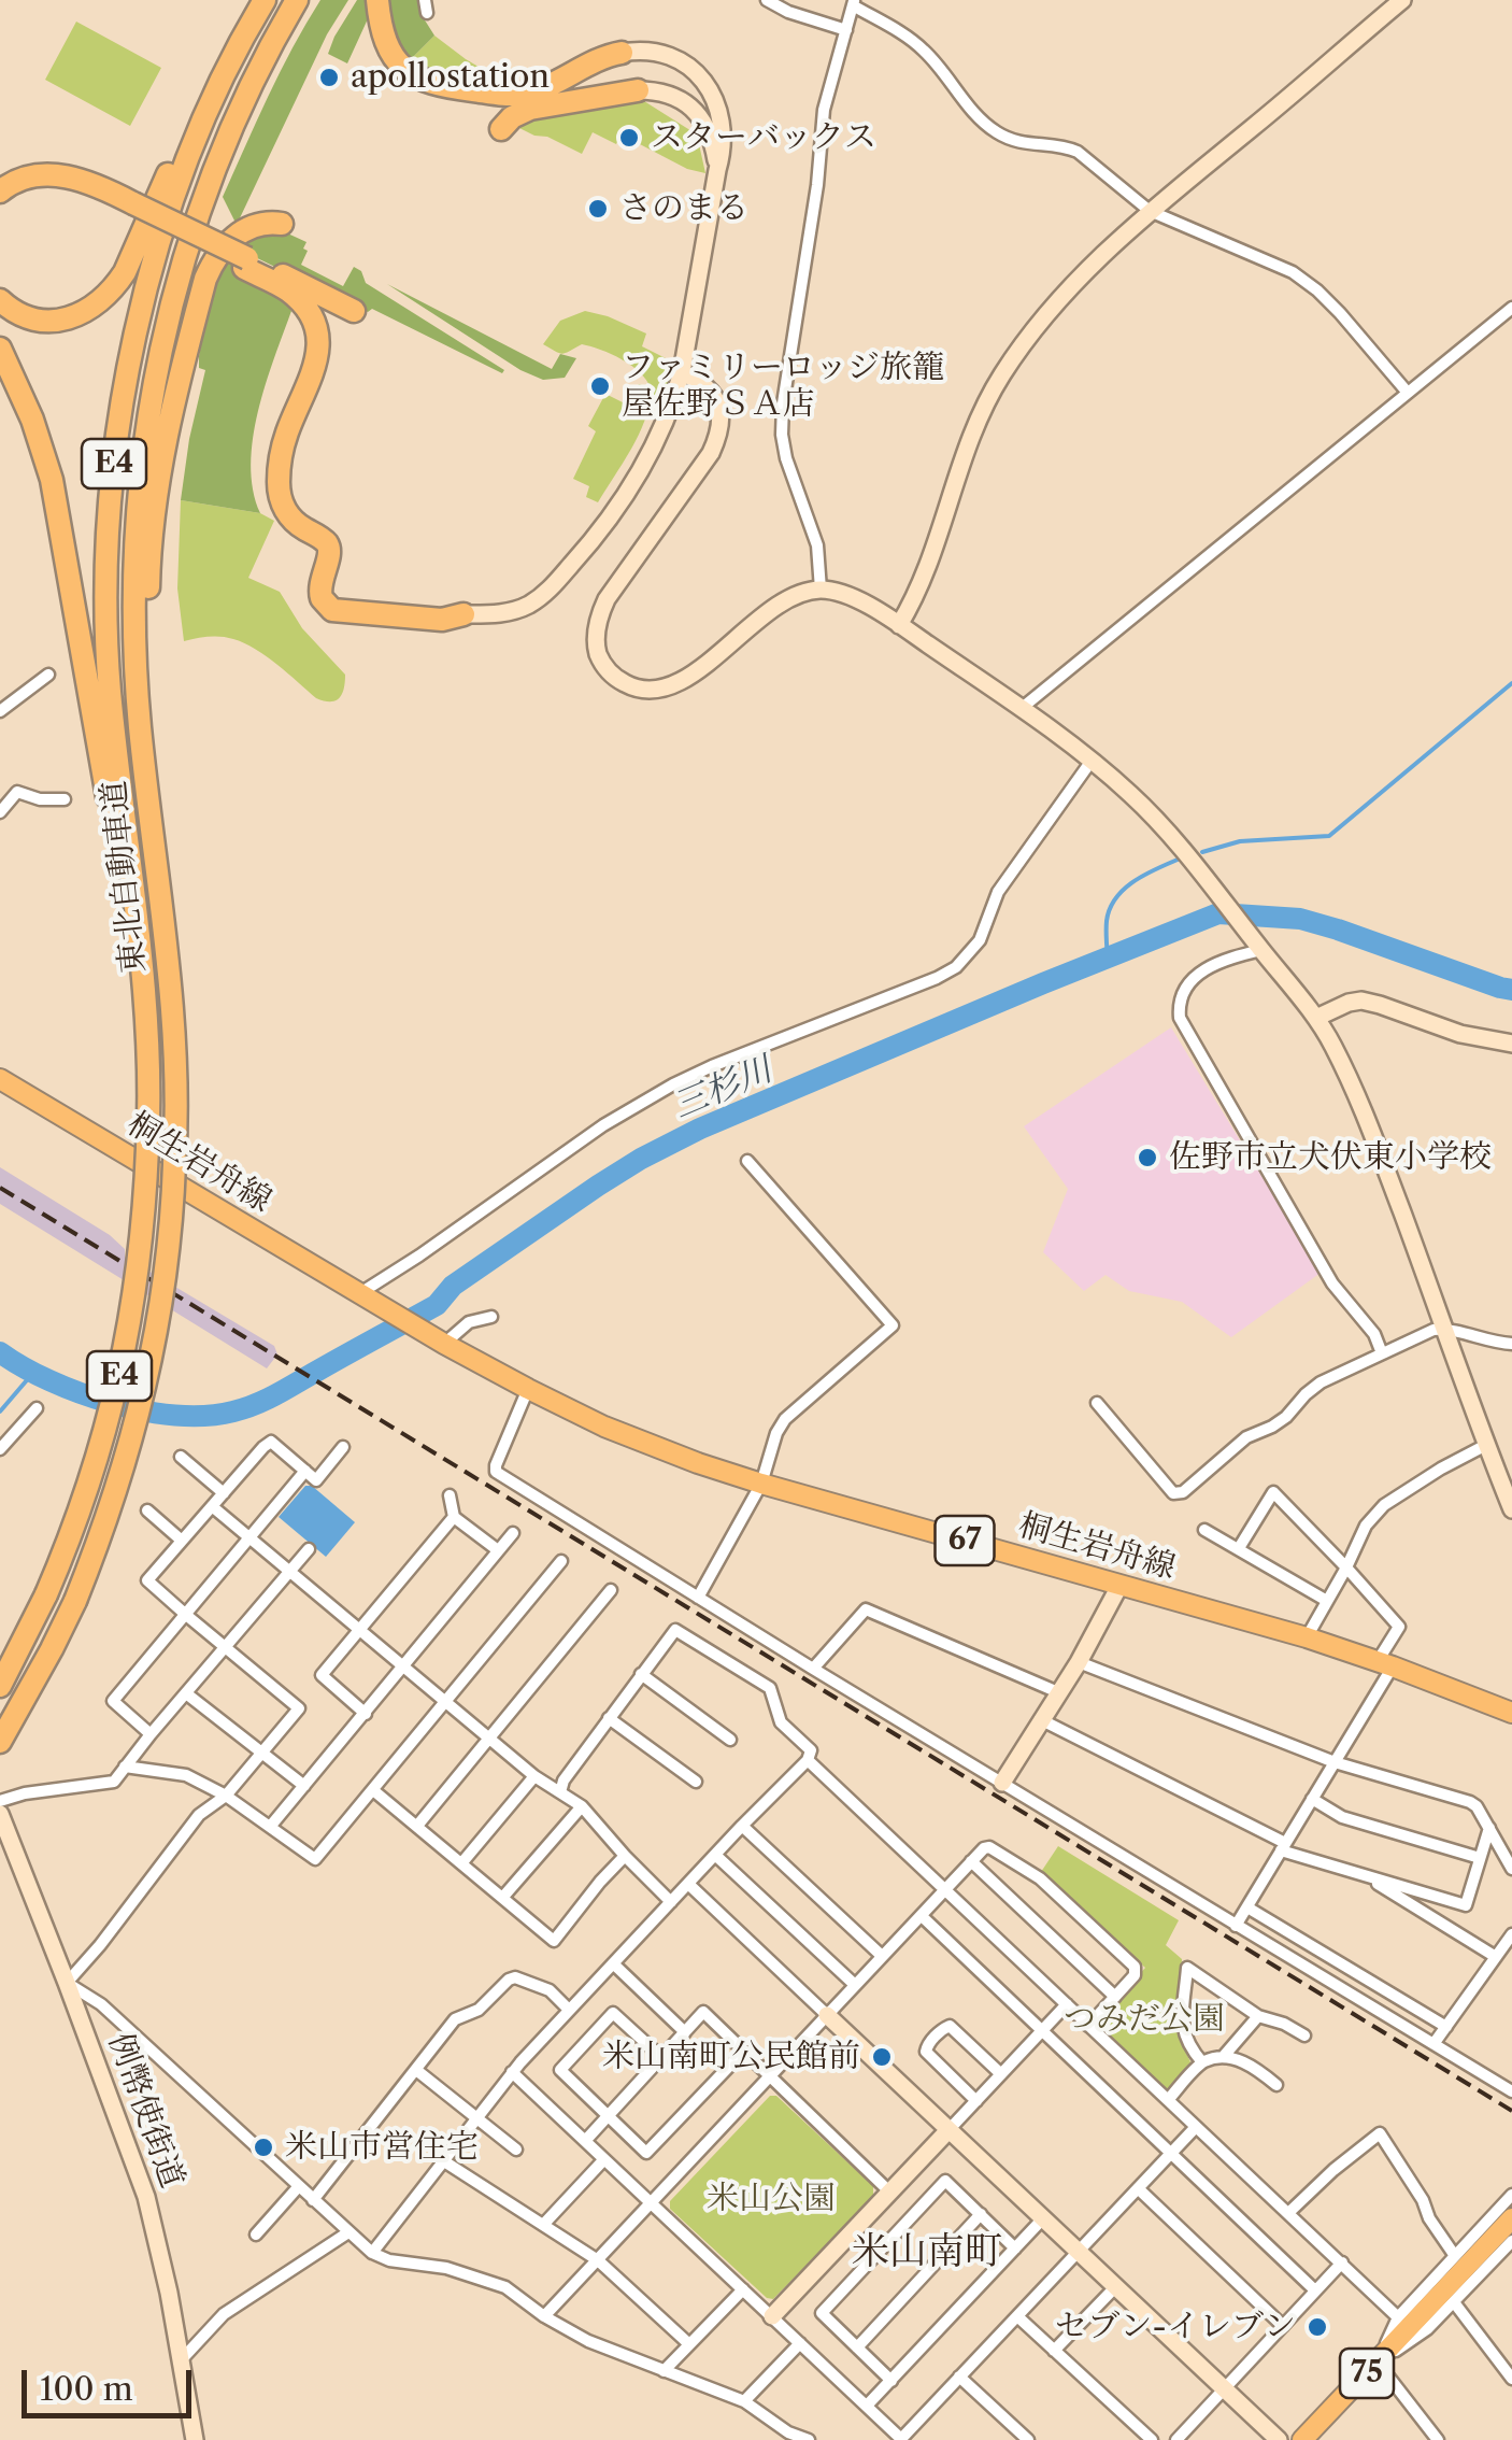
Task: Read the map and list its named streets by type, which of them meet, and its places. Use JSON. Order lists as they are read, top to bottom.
{
  "streets": {
    "highway": ["E4", "東北自動車道"],
    "main road": ["桐生岩舟線", "67", "75"],
    "street": ["例幣使街道"]
  },
  "crossings": [
    ["桐生岩舟線", "67"]
  ],
  "districts": ["米山南町"],
  "water": ["三杉川"],
  "parks": ["つみだ公園", "米山公園"],
  "places": [
    "apollostation",
    "スターバックス",
    "さのまる",
    "ファミリーロッジ旅籠 屋佐野ＳＡ店",
    "佐野市立犬伏東小学校",
    "米山南町公民館前",
    "米山市営住宅",
    "セブン-イレブン"
  ],
  "scale_bar": "100 m"
}
